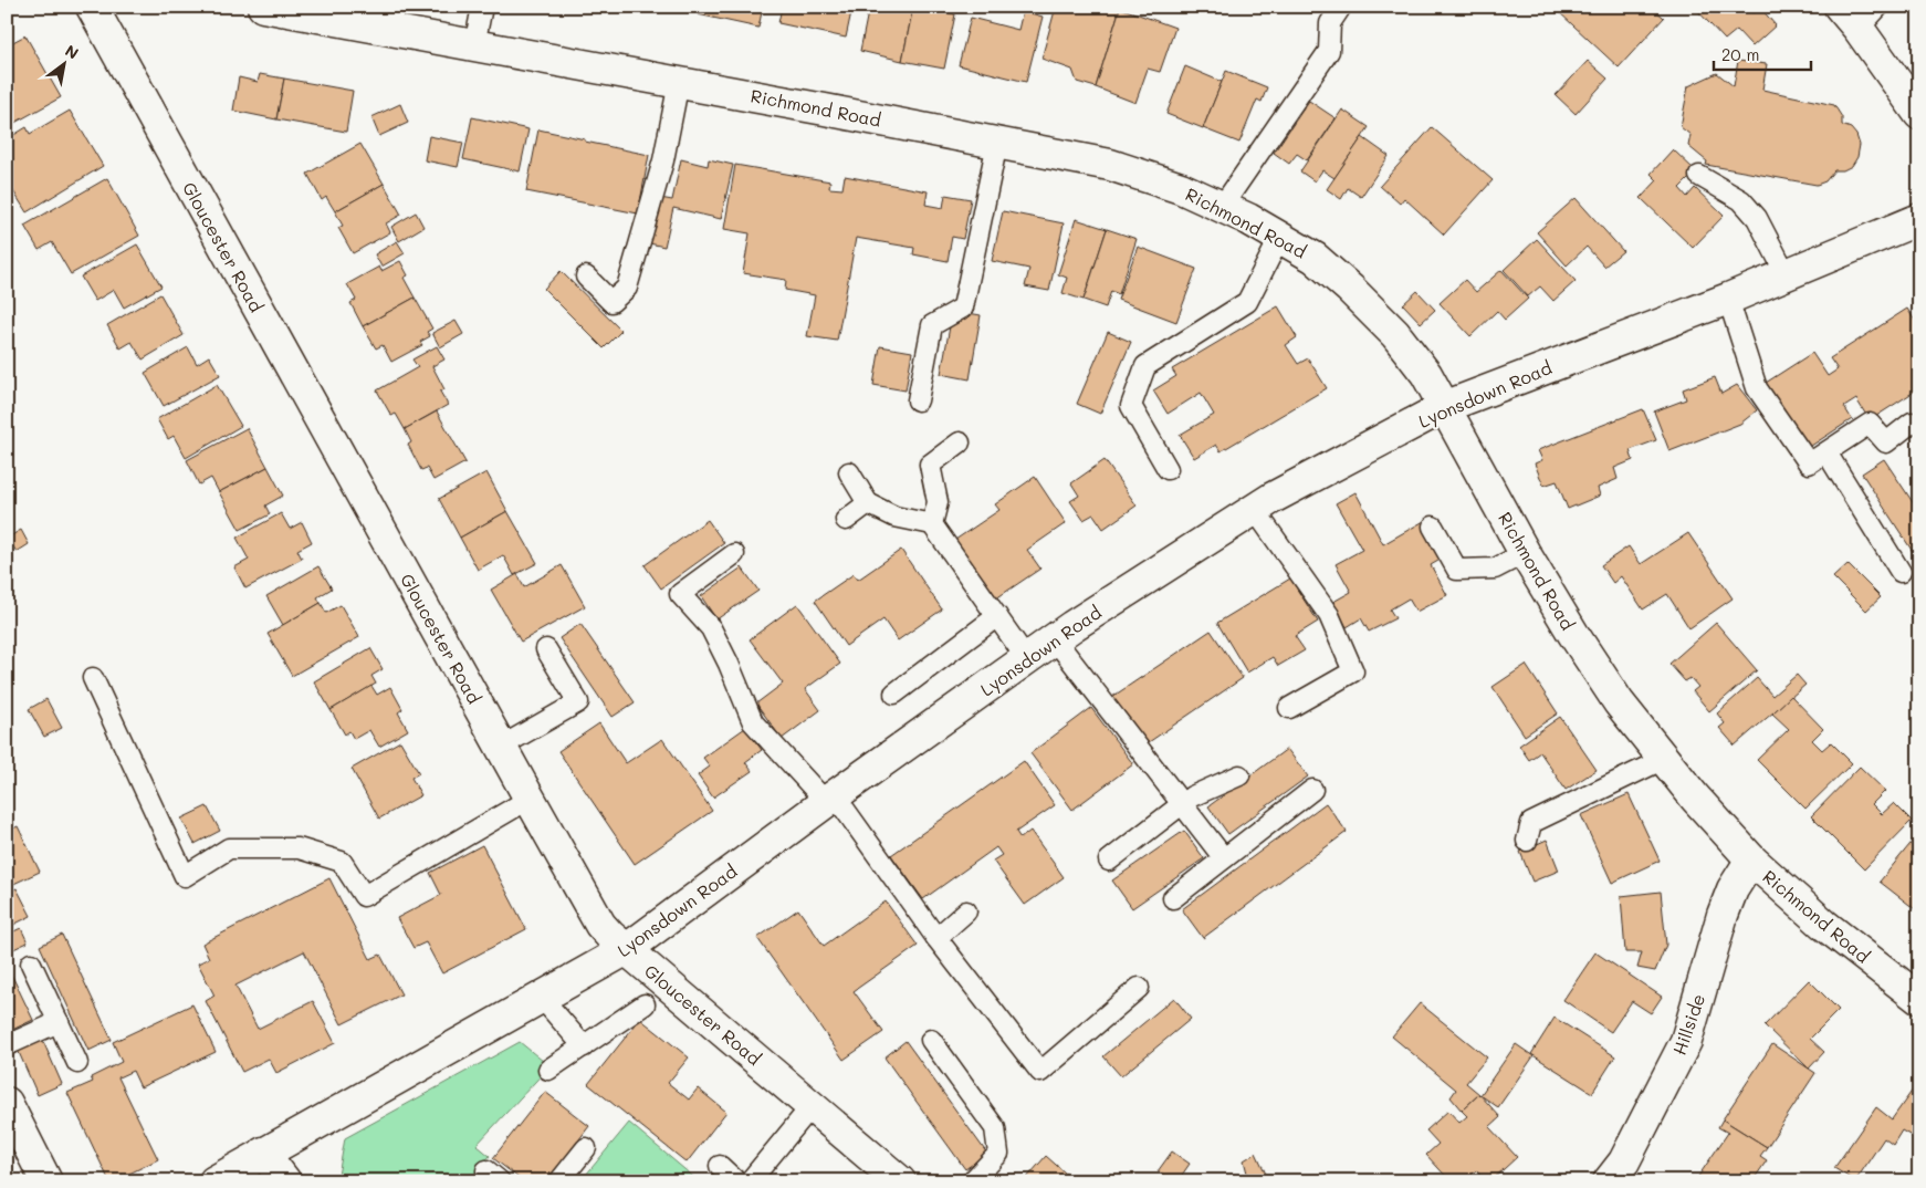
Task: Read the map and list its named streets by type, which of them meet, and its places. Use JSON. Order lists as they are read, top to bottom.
{
  "streets": {
    "street": [
      "Richmond Road",
      "Gloucester Road",
      "Lyonsdown Road",
      "Hillside"
    ]
  },
  "crossings": [
    ["Richmond Road", "Lyonsdown Road"],
    ["Richmond Road", "Hillside"],
    ["Gloucester Road", "Lyonsdown Road"]
  ],
  "scale_bar": "20 m",
  "north": "top right"
}
